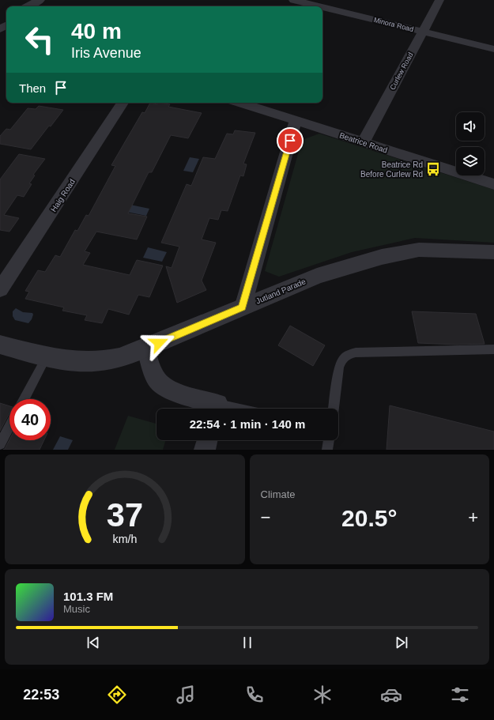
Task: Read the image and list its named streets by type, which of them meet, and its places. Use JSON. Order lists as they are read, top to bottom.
{
  "streets": {
    "street": [
      "Minora Road",
      "Curlew Road",
      "Beatrice Road",
      "Haig Road",
      "Jutland Parade"
    ]
  },
  "crossings": [
    ["Minora Road", "Curlew Road"],
    ["Curlew Road", "Beatrice Road"]
  ],
  "places": {
    "bus stop": ["Beatrice Rd Before Curlew Rd"]
  },
  "page": {
    "turn": ["40 m", "Iris Avenue"],
    "then": "Then",
    "limit": "40",
    "trip": "22:54 · 1 min · 140 m",
    "tile": "Climate",
    "heat": ["−", "20.5°", "+"],
    "song": ["101.3 FM", "Music"],
    "tabs": "22:53",
    "gauge": ["37", "km/h"]
  }
}
